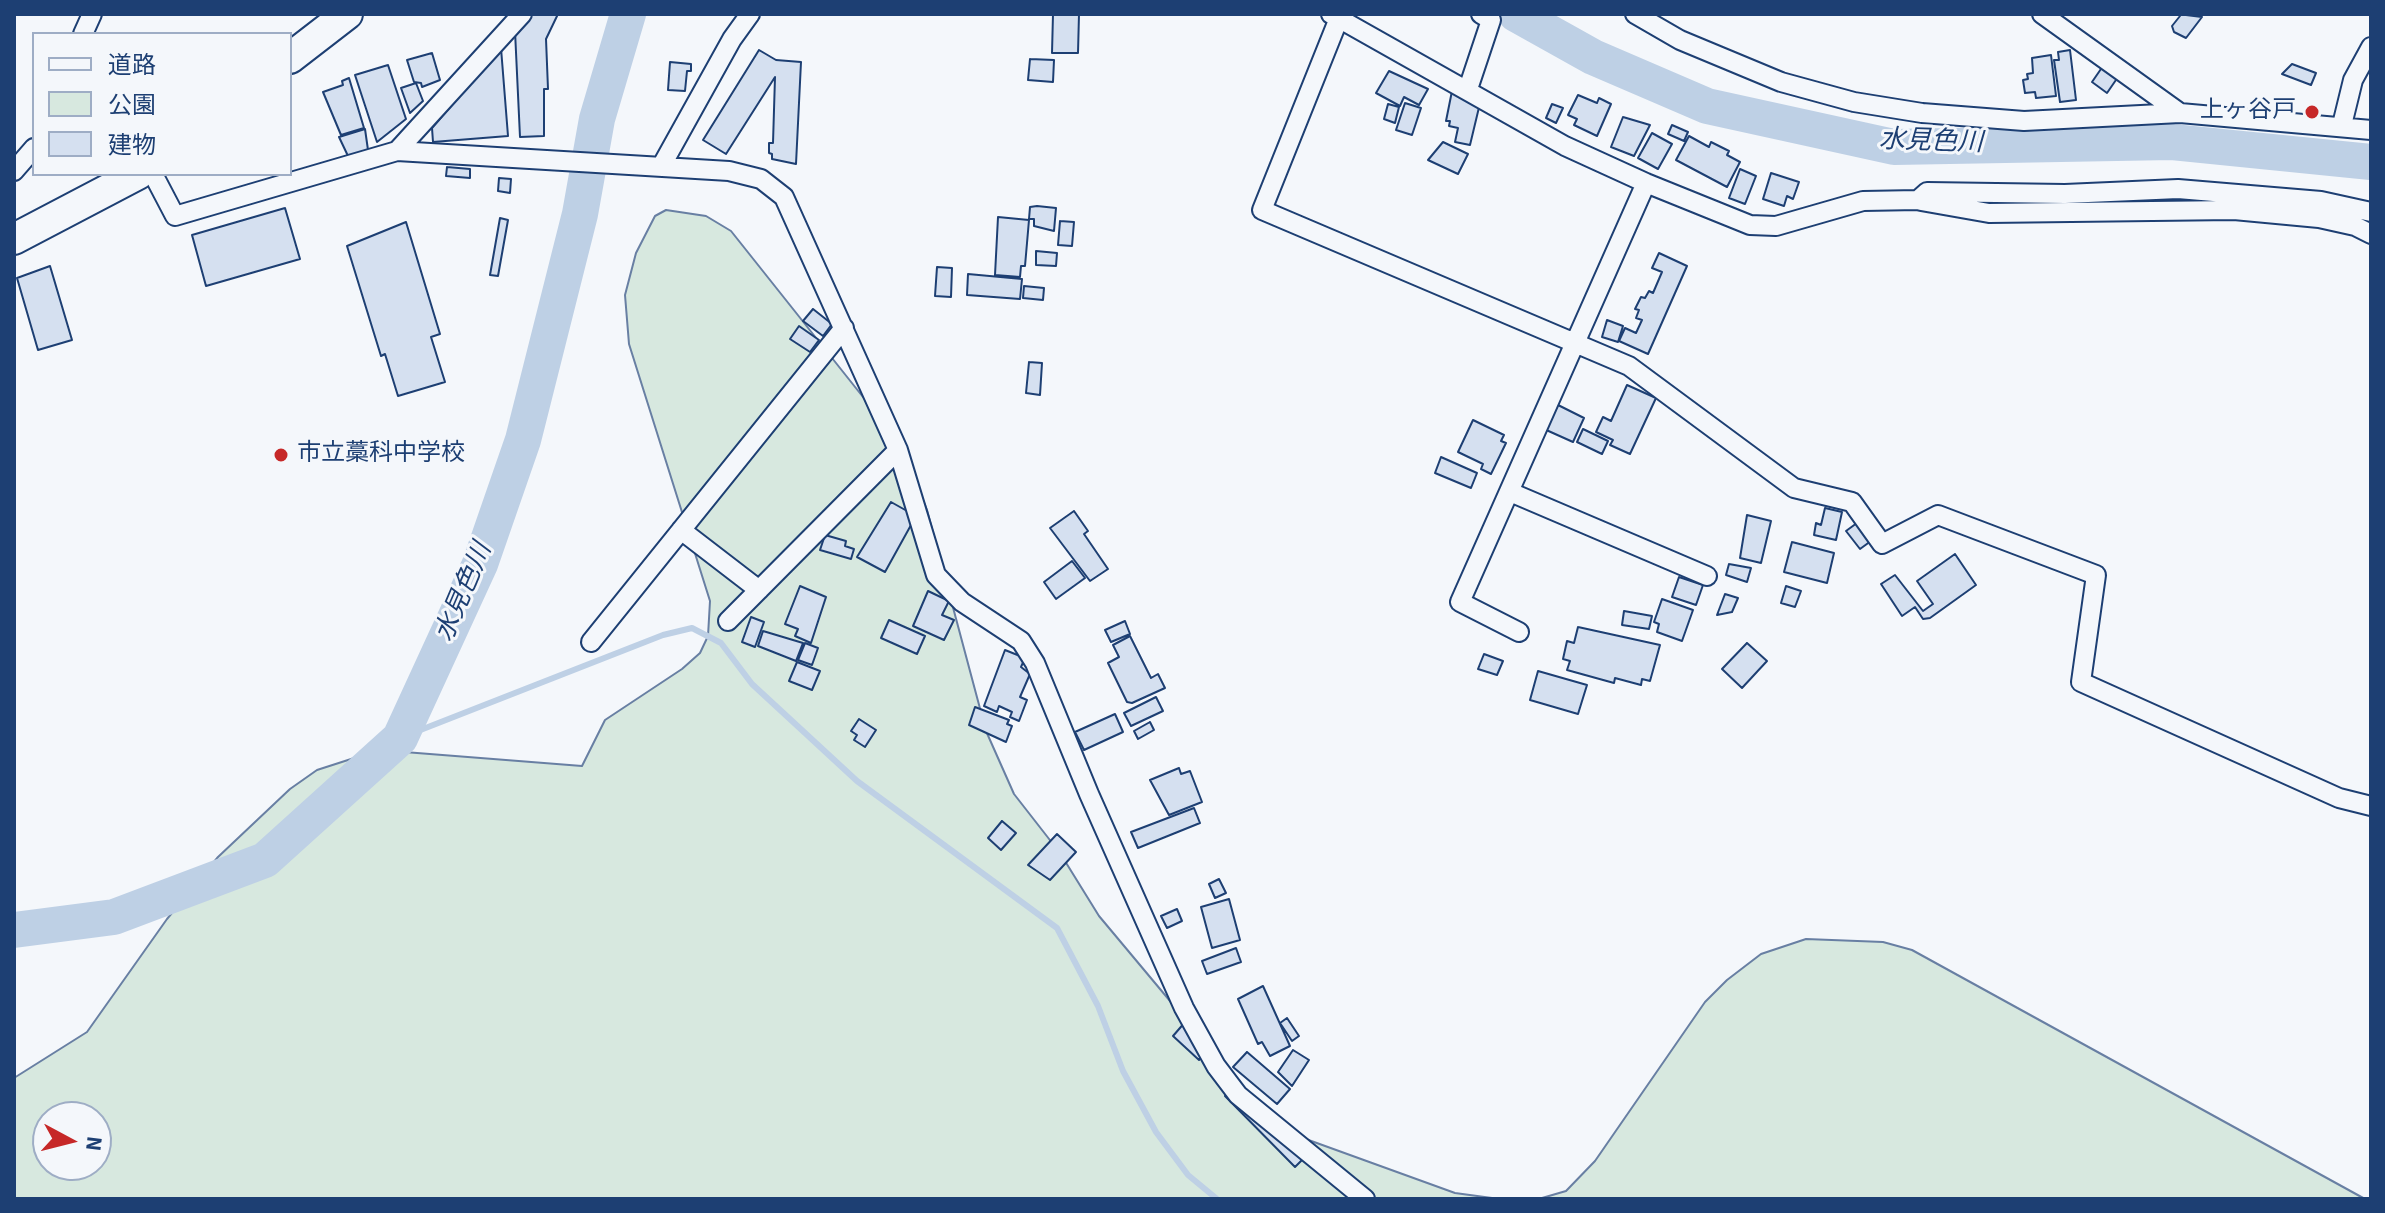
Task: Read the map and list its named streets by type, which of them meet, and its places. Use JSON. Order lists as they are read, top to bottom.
{
  "water": ["水見色川"],
  "places": ["上ヶ谷戸", "市立藁科中学校"],
  "legend": ["道路", "公園", "建物"],
  "north": "right"
}
